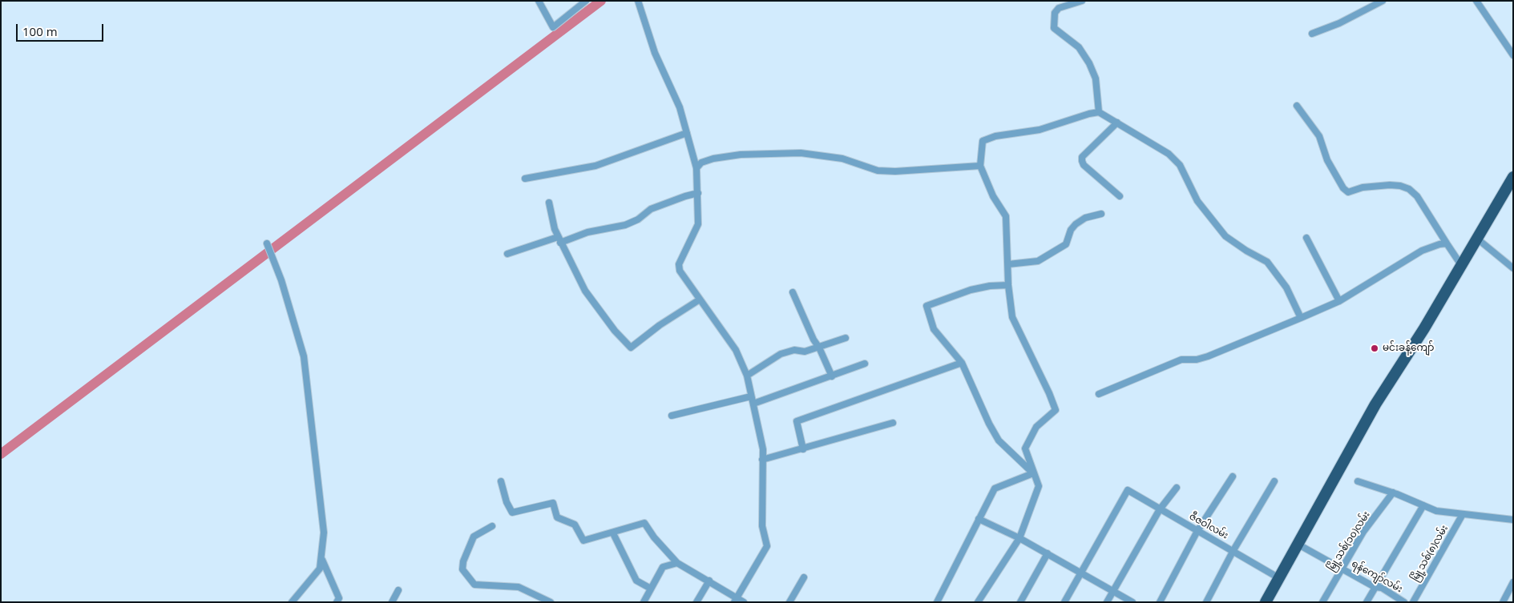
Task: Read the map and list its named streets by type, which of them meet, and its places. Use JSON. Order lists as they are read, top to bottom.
{
  "streets": {
    "street": [
      "ဇီဇဝါလမ်း",
      "မြို့သစ်(၁၀)လမ်း",
      "မြို့သစ်(၈)လမ်း",
      "ရန်ကျော်လမ်း"
    ]
  },
  "crossings": [
    ["မြို့သစ်(၁၀)လမ်း", "ရန်ကျော်လမ်း"]
  ],
  "places": ["မင်းခန့်ကျော်"],
  "scale_bar": "100 m"
}
